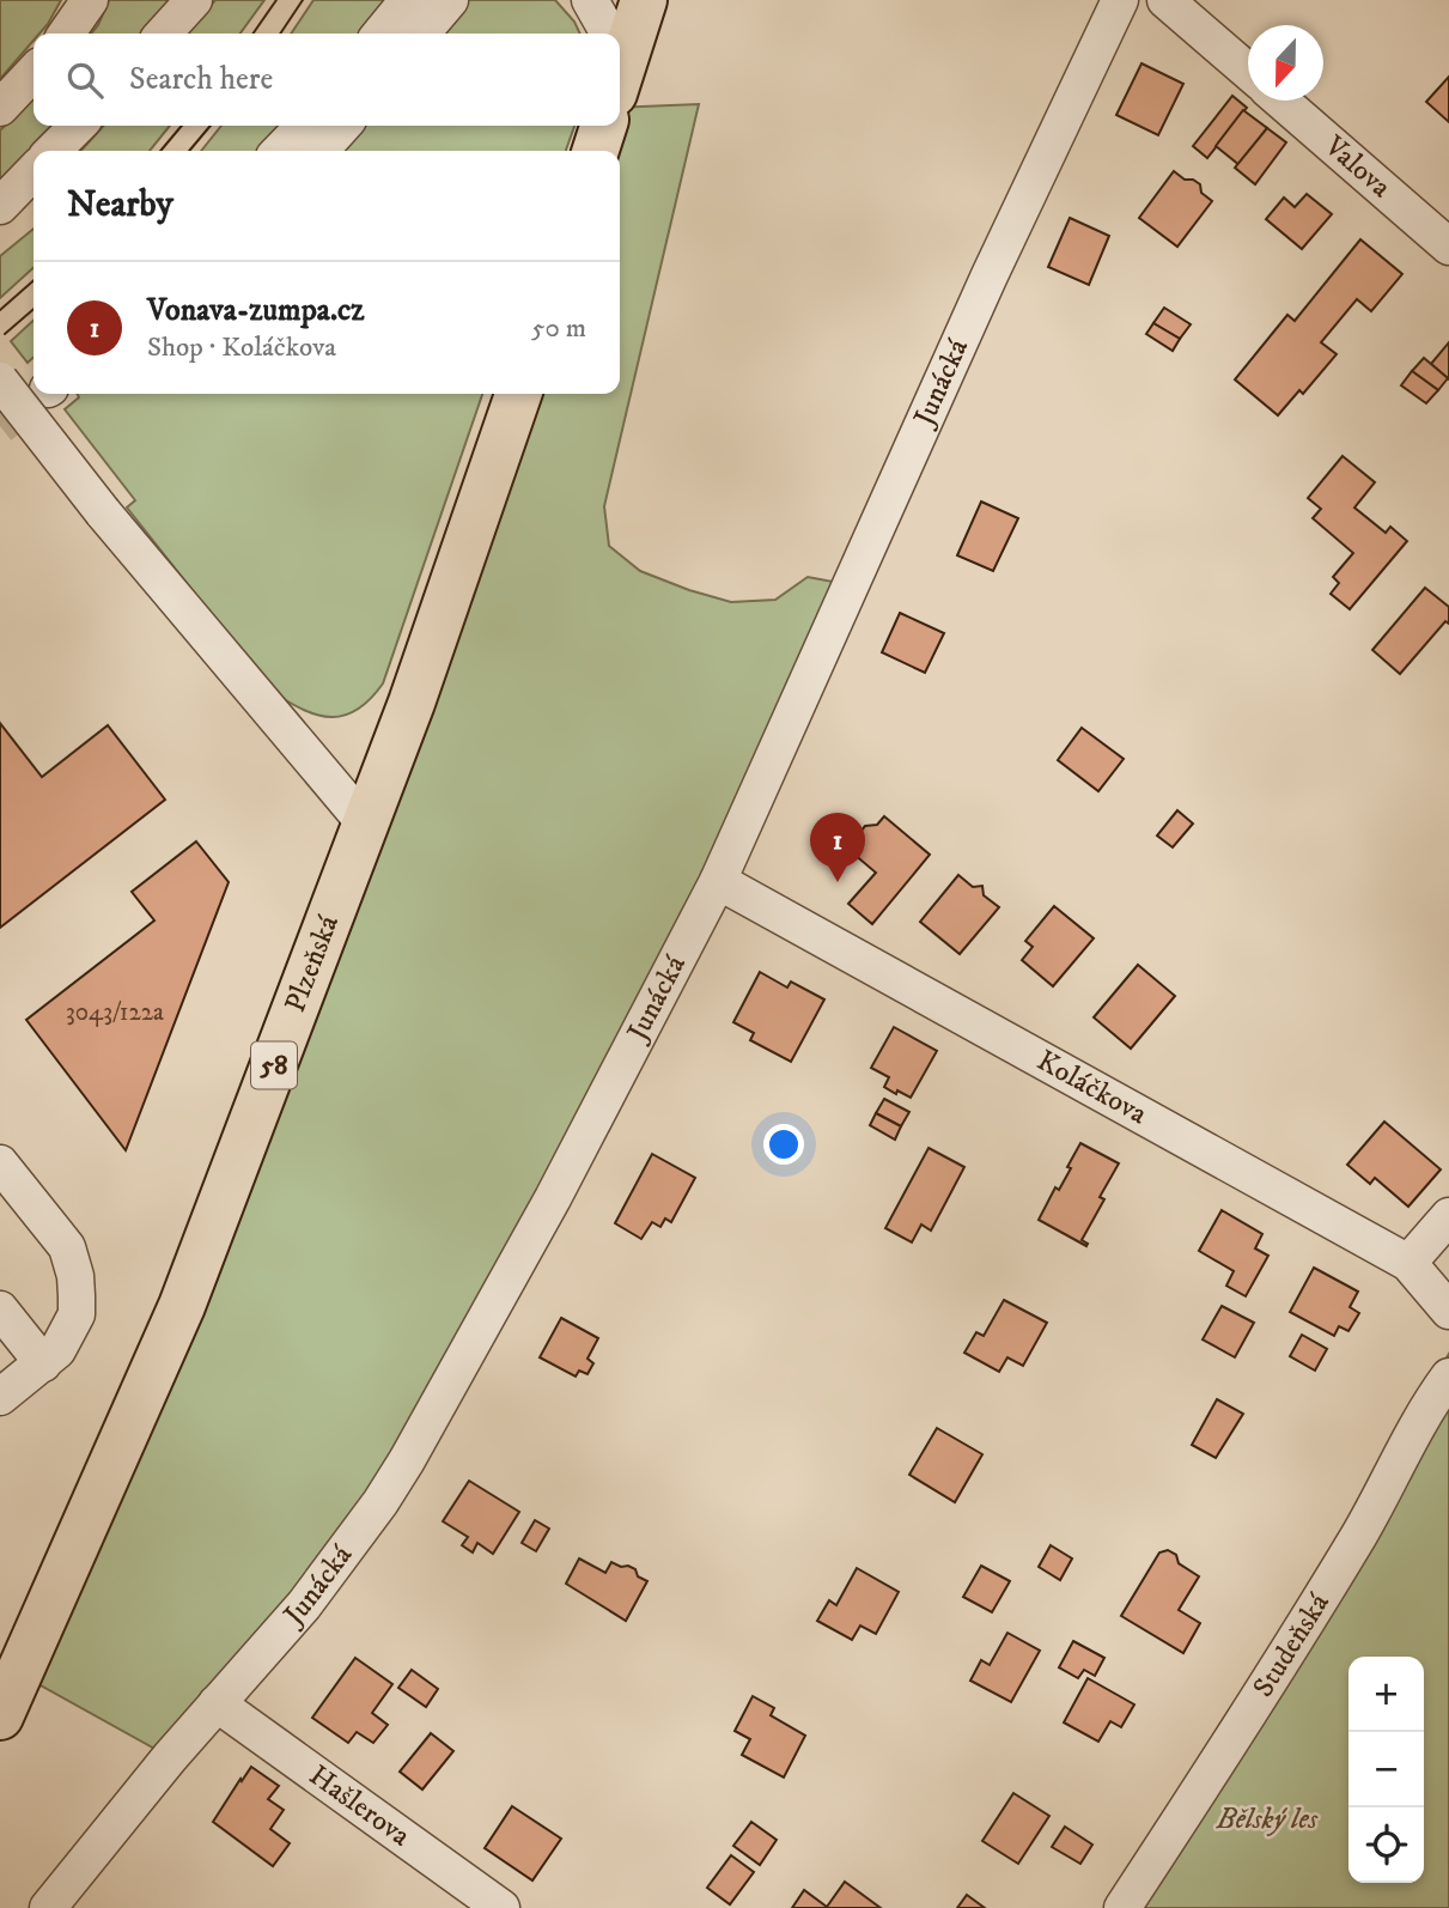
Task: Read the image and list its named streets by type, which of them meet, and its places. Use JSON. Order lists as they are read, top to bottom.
{
  "streets": {
    "main road": ["Plzeňská", "58"],
    "street": [
      "Valova",
      "Junácká",
      "Koláčkova",
      "Studeňská",
      "Hašlerova"
    ]
  },
  "crossings": [
    ["Junácká", "Koláčkova"],
    ["Junácká", "Hašlerova"]
  ],
  "parks": ["Bělský les"],
  "house_numbers": ["3043/122a"],
  "north": "bottom",
  "page": {
    "search": "Search here",
    "heading": "Nearby",
    "list": [
      {
        "mark": "1",
        "name": "Vonava-zumpa.cz",
        "note": "Shop · Koláčkova",
        "value": "50 m"
      }
    ],
    "pins": "1",
    "map_buttons": ["+", "−"]
  }
}
